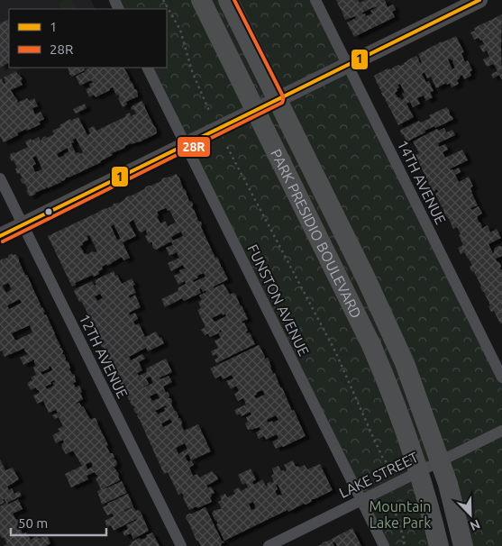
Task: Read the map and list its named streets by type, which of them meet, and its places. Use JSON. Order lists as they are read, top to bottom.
{
  "streets": {
    "highway": ["PARK PRESIDIO BOULEVARD"],
    "street": [
      "14TH AVENUE",
      "FUNSTON AVENUE",
      "12TH AVENUE",
      "LAKE STREET"
    ]
  },
  "crossings": [
    ["PARK PRESIDIO BOULEVARD", "LAKE STREET"],
    ["FUNSTON AVENUE", "LAKE STREET"]
  ],
  "parks": ["Mountain Lake Park"],
  "lines": ["transit line 1", "transit line 28R"],
  "legend": ["1", "28R"],
  "scale_bar": "50 m",
  "north": "bottom right"
}
